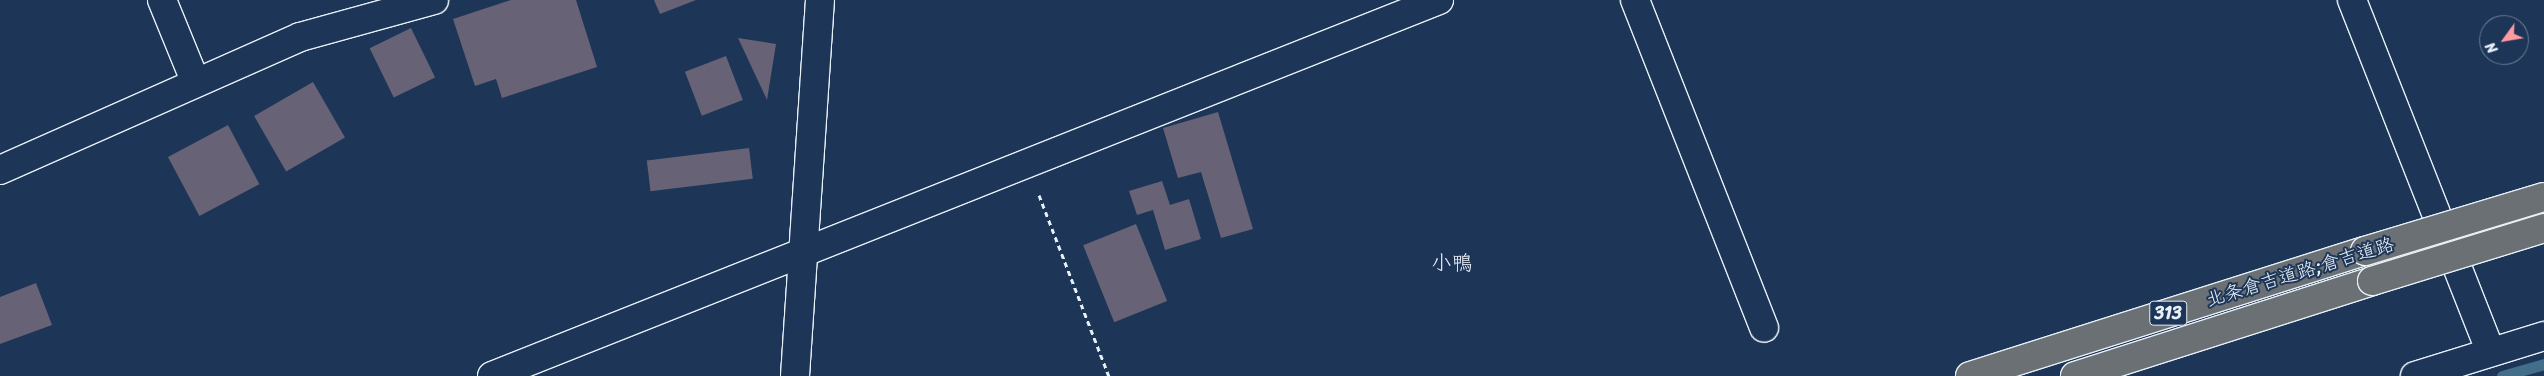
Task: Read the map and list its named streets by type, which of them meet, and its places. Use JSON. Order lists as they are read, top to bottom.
{
  "streets": {
    "highway": ["北条倉吉道路;倉吉道路", "313"]
  },
  "districts": ["小鴨"],
  "north": "bottom left"
}
